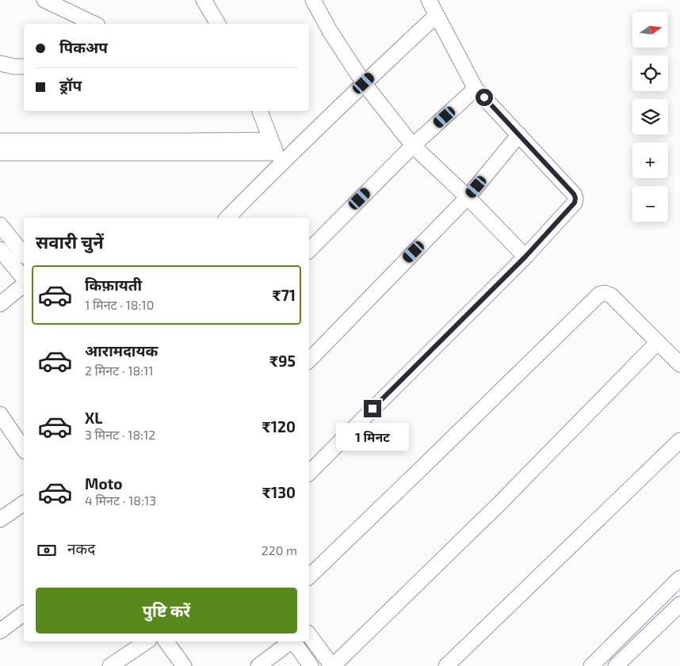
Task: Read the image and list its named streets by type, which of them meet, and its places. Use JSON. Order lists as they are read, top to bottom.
{
  "north": "right",
  "page": {
    "map_buttons": ["+", "−"],
    "banner": ["पिकअप", "ड्रॉप"],
    "heading": "सवारी चुनें",
    "list": [
      {
        "name": "किफ़ायती",
        "note": "1 मिनट · 18:10",
        "value": "₹71"
      },
      {
        "name": "आरामदायक",
        "note": "2 मिनट · 18:11",
        "value": "₹95"
      },
      {
        "name": "XL",
        "note": "3 मिनट · 18:12",
        "value": "₹120"
      },
      {
        "name": "Moto",
        "note": "4 मिनट · 18:13",
        "value": "₹130"
      }
    ],
    "bubble": "1 मिनट",
    "pay": ["नकद", "220 m"],
    "buttons": "पुष्टि करें"
  }
}
